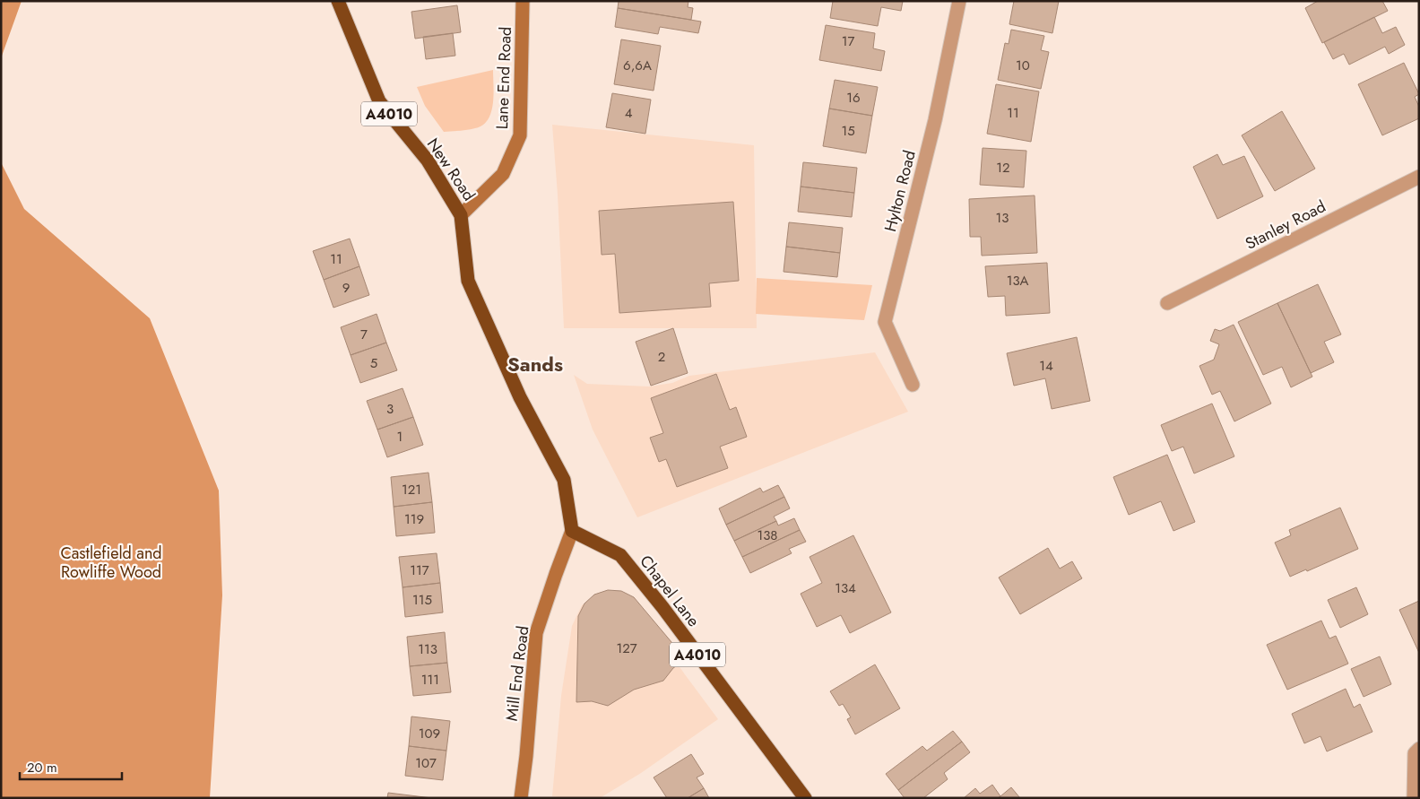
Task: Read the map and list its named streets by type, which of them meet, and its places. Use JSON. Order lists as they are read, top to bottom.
{
  "streets": {
    "highway": ["A4010", "New Road", "Chapel Lane"],
    "street": [
      "Lane End Road",
      "Hylton Road",
      "Stanley Road",
      "Mill End Road"
    ]
  },
  "crossings": [
    ["Lane End Road", "A4010"],
    ["Lane End Road", "New Road"],
    ["A4010", "New Road"],
    ["A4010", "Chapel Lane"],
    ["A4010", "Mill End Road"],
    ["Chapel Lane", "Mill End Road"]
  ],
  "districts": ["Sands"],
  "parks": ["Castlefield and Rowliffe Wood"],
  "house_numbers": [
    "17",
    "6,6A",
    "10",
    "16",
    "4",
    "11",
    "15",
    "12",
    "13",
    "11",
    "13A",
    "9",
    "7",
    "2",
    "5",
    "14",
    "3",
    "1",
    "121",
    "119",
    "138",
    "117",
    "134",
    "115",
    "127",
    "113",
    "111",
    "109",
    "107"
  ],
  "scale_bar": "20 m"
}
